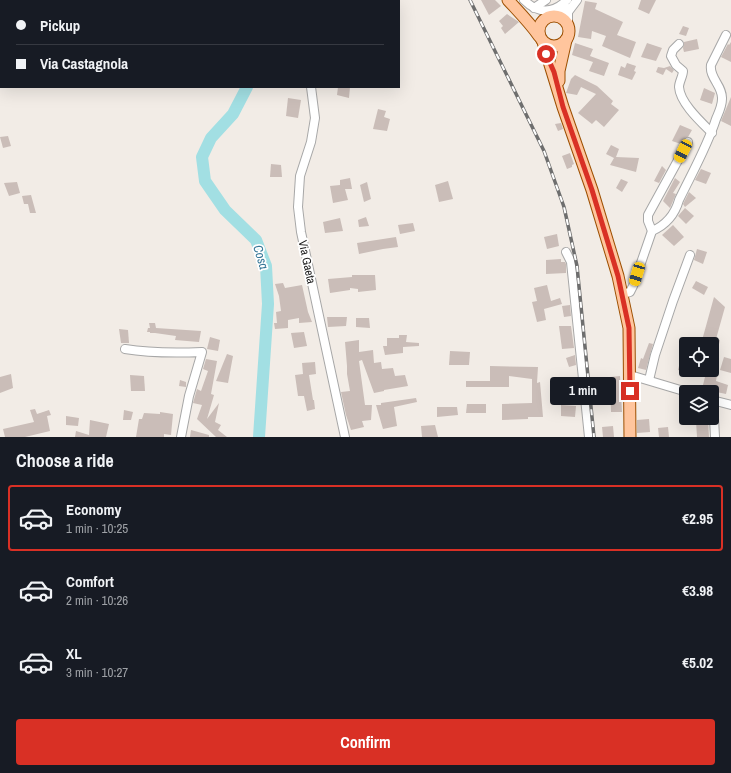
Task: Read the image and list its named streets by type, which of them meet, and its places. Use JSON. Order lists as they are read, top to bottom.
{
  "streets": {
    "street": ["Via Gaeta"]
  },
  "water": ["Cosa"],
  "page": {
    "banner": ["Pickup", "Via Castagnola"],
    "bubble": "1 min",
    "heading": "Choose a ride",
    "list": [
      {
        "name": "Economy",
        "note": "1 min · 10:25",
        "value": "€2.95"
      },
      {
        "name": "Comfort",
        "note": "2 min · 10:26",
        "value": "€3.98"
      },
      {
        "name": "XL",
        "note": "3 min · 10:27",
        "value": "€5.02"
      }
    ],
    "buttons": "Confirm"
  }
}
